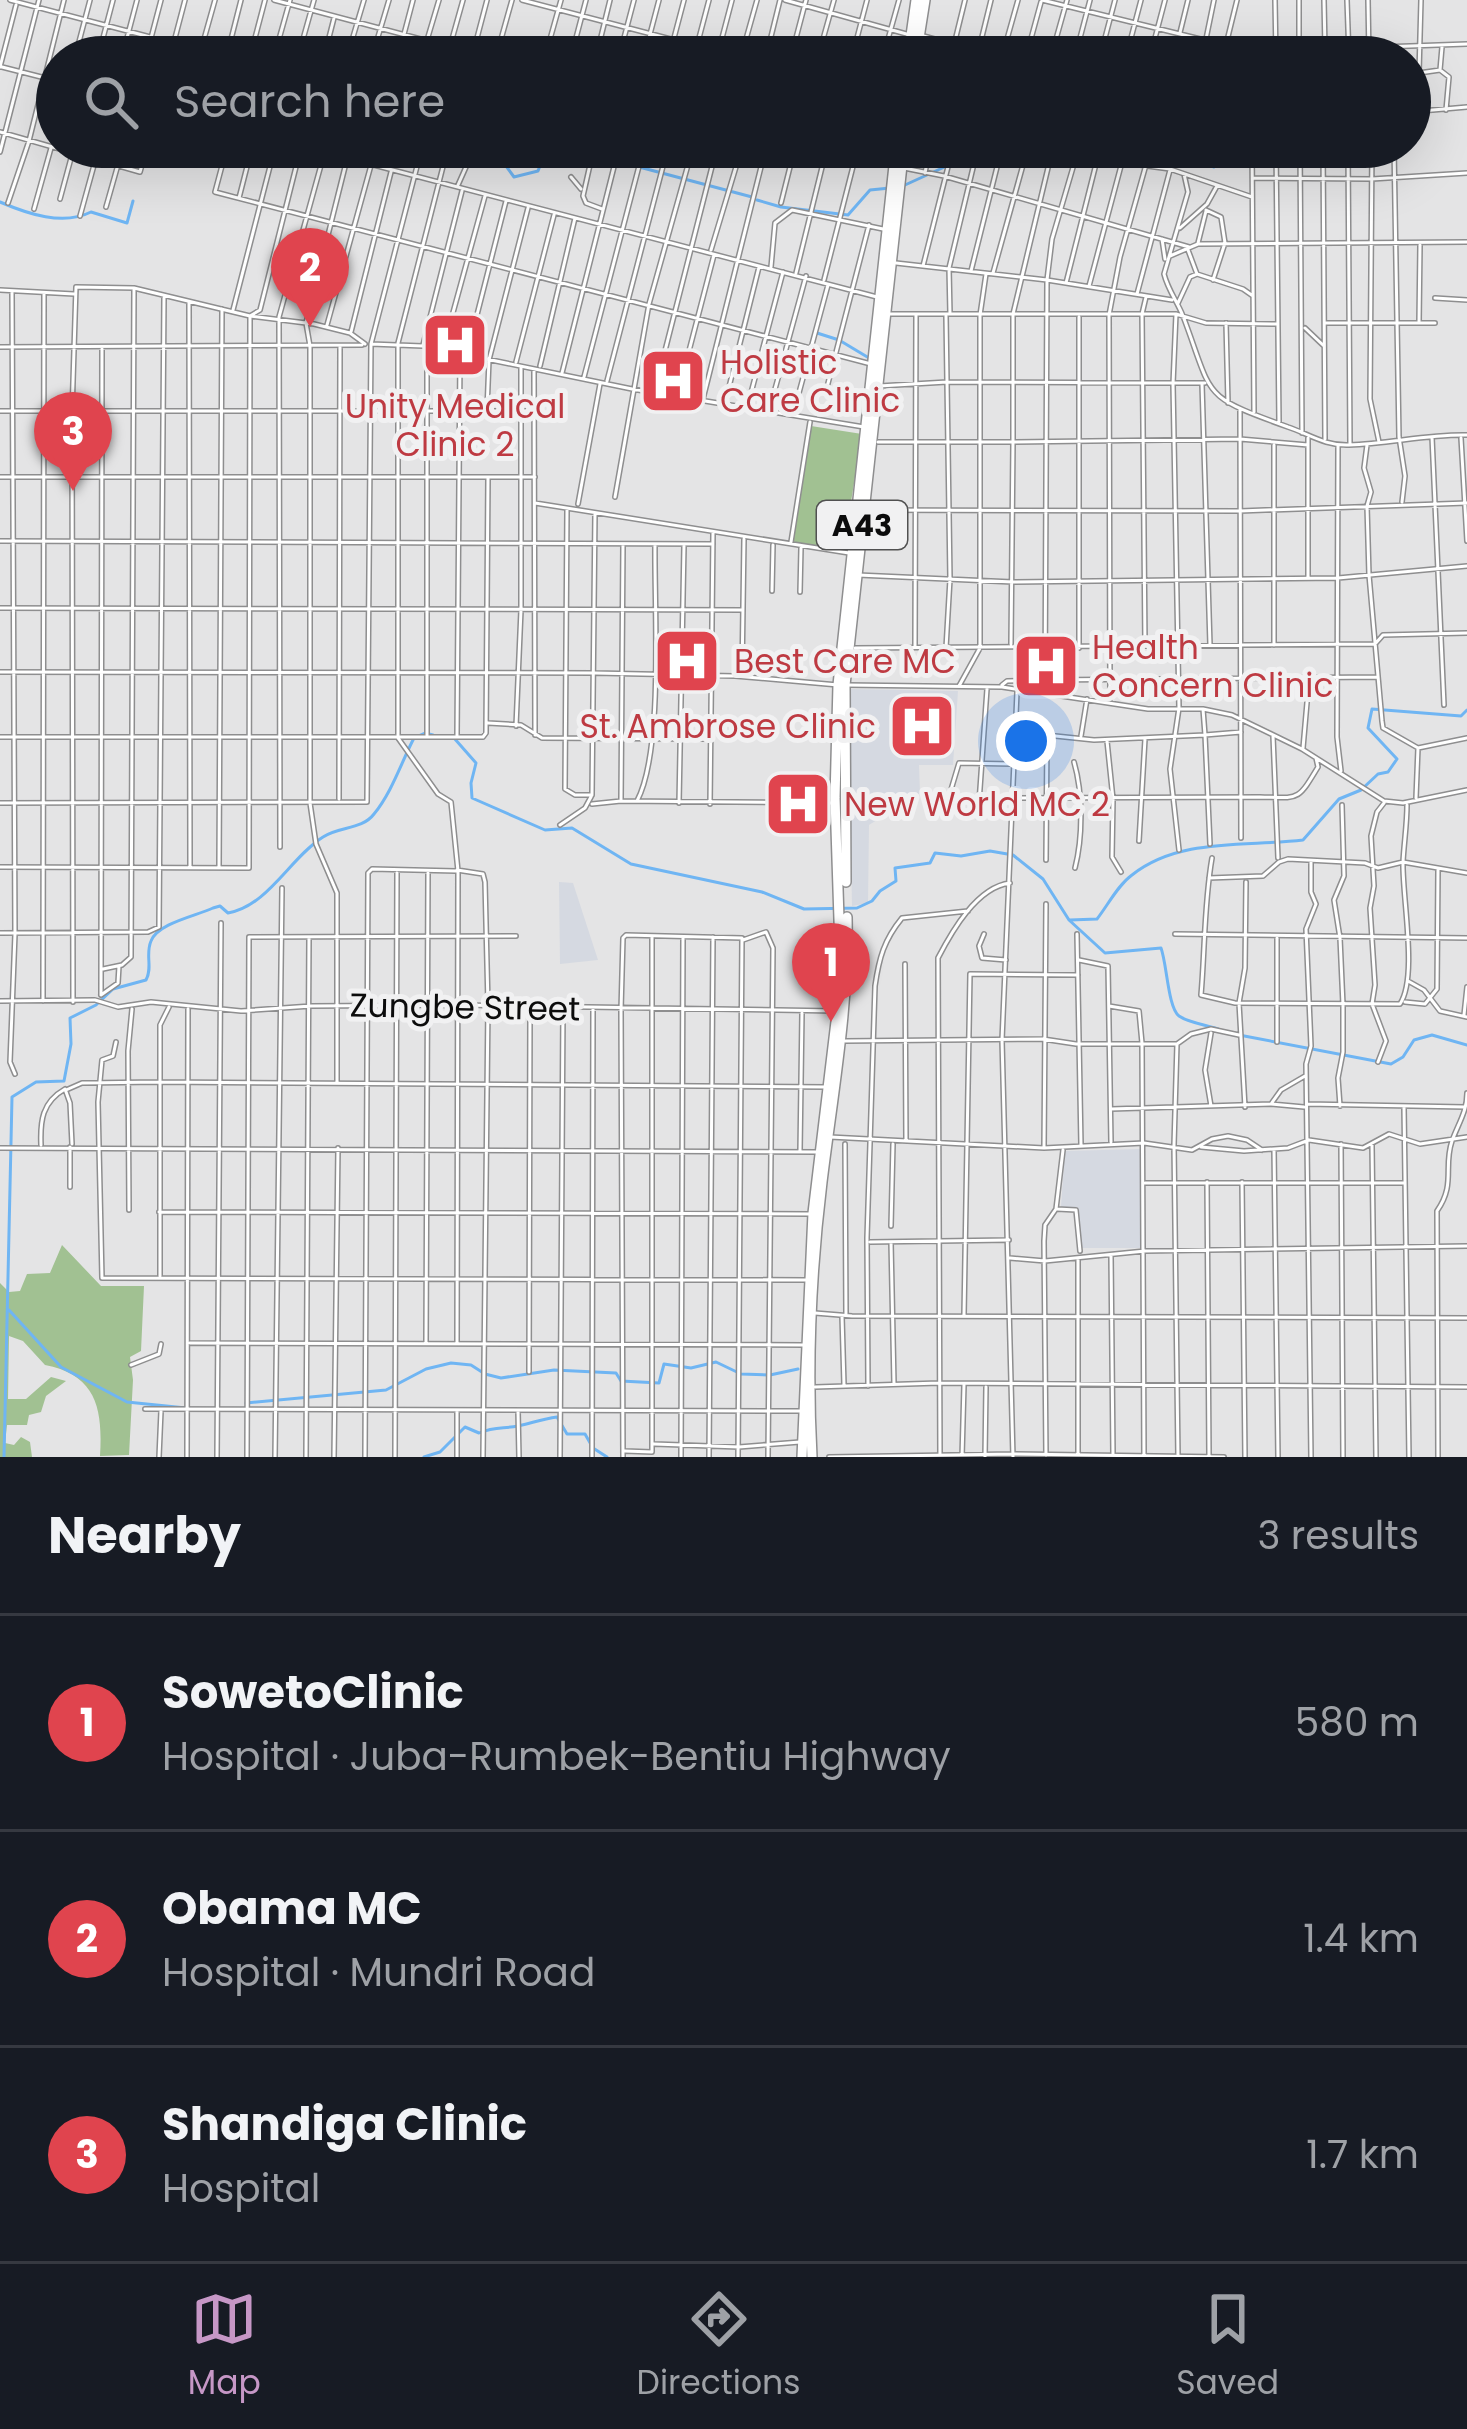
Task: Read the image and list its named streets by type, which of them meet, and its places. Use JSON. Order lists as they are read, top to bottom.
{
  "streets": {
    "highway": ["A43"],
    "street": ["Zungbe Street"]
  },
  "crossings": [
    ["A43", "Zungbe Street"]
  ],
  "places": {
    "hospital": [
      "Unity Medical Clinic 2",
      "Holistic Care Clinic",
      "Best Care MC",
      "Health Concern Clinic",
      "St. Ambrose Clinic",
      "New World MC 2"
    ]
  },
  "page": {
    "search": "Search here",
    "pins": ["2", "3", "1"],
    "heading": ["Nearby", "3 results"],
    "list": [
      {
        "mark": "1",
        "name": "SowetoClinic",
        "note": "Hospital · Juba-Rumbek-Bentiu Highway",
        "value": "580 m"
      },
      {
        "mark": "2",
        "name": "Obama MC",
        "note": "Hospital · Mundri Road",
        "value": "1.4 km"
      },
      {
        "mark": "3",
        "name": "Shandiga Clinic",
        "note": "Hospital",
        "value": "1.7 km"
      }
    ],
    "nav": ["Map", "Directions", "Saved"]
  }
}
